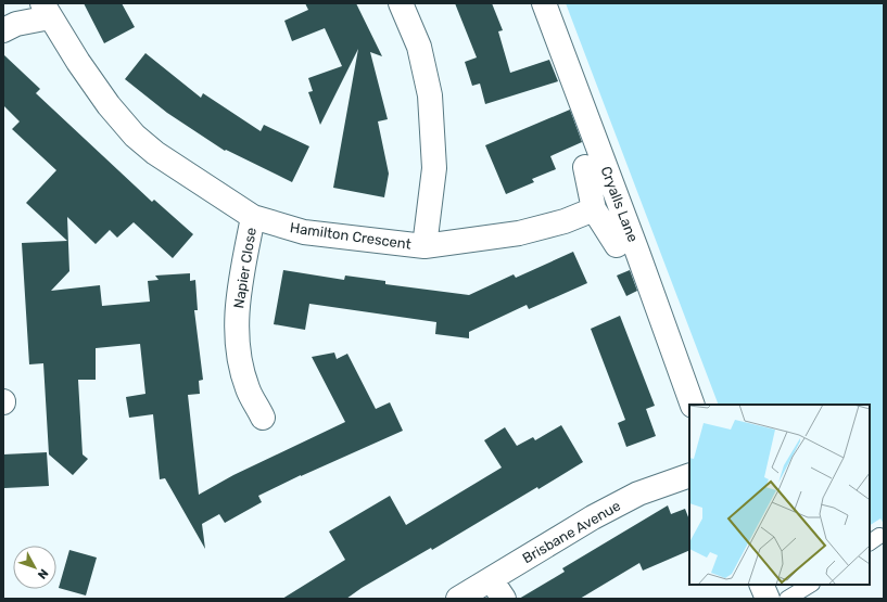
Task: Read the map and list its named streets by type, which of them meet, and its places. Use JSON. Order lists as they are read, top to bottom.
{
  "streets": {
    "street": [
      "Cryalls Lane",
      "Hamilton Crescent",
      "Napier Close",
      "Brisbane Avenue"
    ]
  },
  "crossings": [
    ["Hamilton Crescent", "Napier Close"]
  ],
  "north": "bottom right"
}
